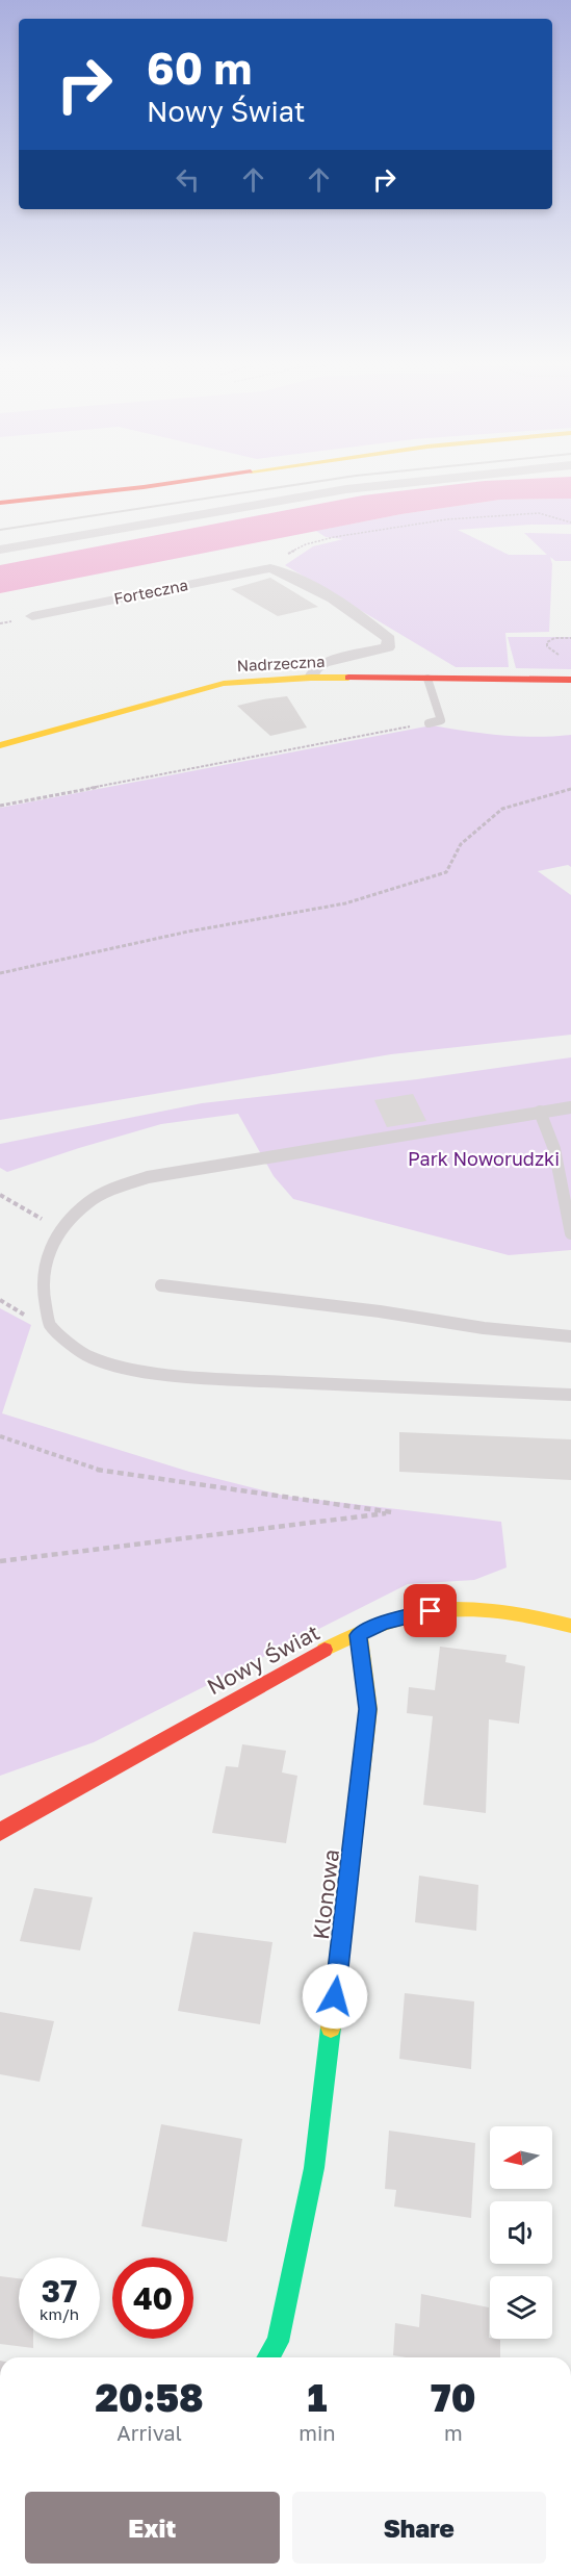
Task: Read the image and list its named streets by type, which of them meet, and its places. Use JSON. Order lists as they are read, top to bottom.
{
  "streets": {
    "street": [
      "Forteczna",
      "Nadrzeczna",
      "Nowy Świat",
      "Klonowa"
    ]
  },
  "crossings": [
    ["Nowy Świat", "Klonowa"]
  ],
  "parks": ["Park Noworudzki"],
  "north": "left",
  "page": {
    "turn": ["60 m", "Nowy Świat"],
    "speed": "37 km/h",
    "limit": "40",
    "eta": [
      "20:58",
      "Arrival",
      "1",
      "min",
      "70",
      "m"
    ],
    "buttons": ["Exit", "Share"]
  }
}
